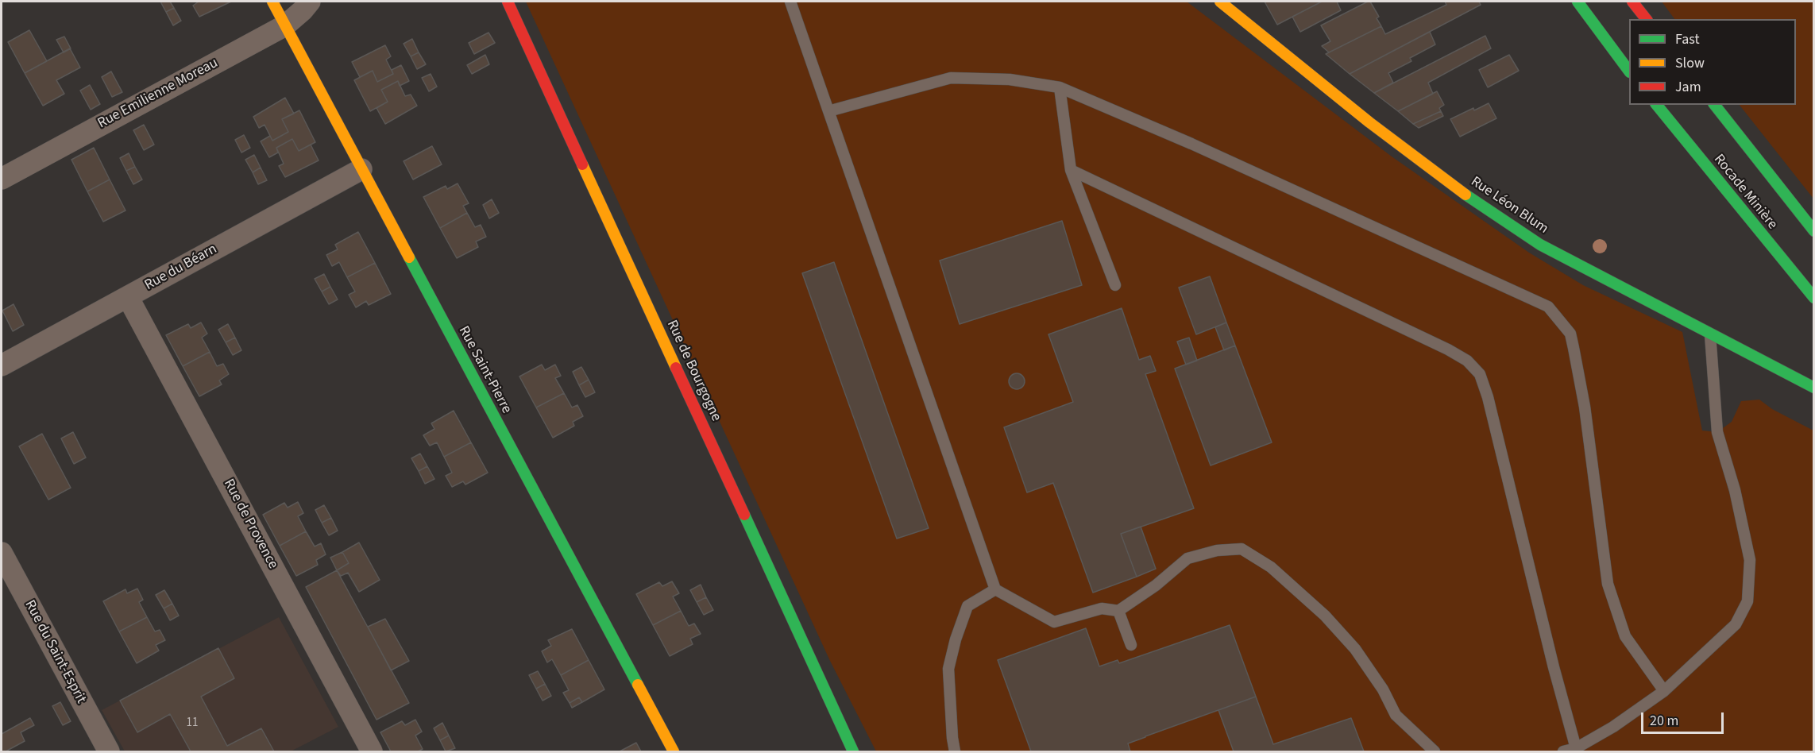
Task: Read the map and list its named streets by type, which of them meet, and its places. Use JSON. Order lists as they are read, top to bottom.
{
  "streets": {
    "main road": [
      "Rocade Minière",
      "Rue Léon Blum",
      "Rue Saint-Pierre",
      "Rue de Bourgogne"
    ],
    "street": [
      "Rue Emilienne Moreau",
      "Rue du Béarn",
      "Rue de Provence",
      "Rue du Saint-Esprit"
    ]
  },
  "crossings": [
    ["Rue Emilienne Moreau", "Rue Saint-Pierre"],
    ["Rue du Béarn", "Rue Saint-Pierre"],
    ["Rue du Béarn", "Rue de Provence"]
  ],
  "house_numbers": ["11"],
  "legend": ["Fast", "Slow", "Jam"],
  "scale_bar": "20 m"
}
